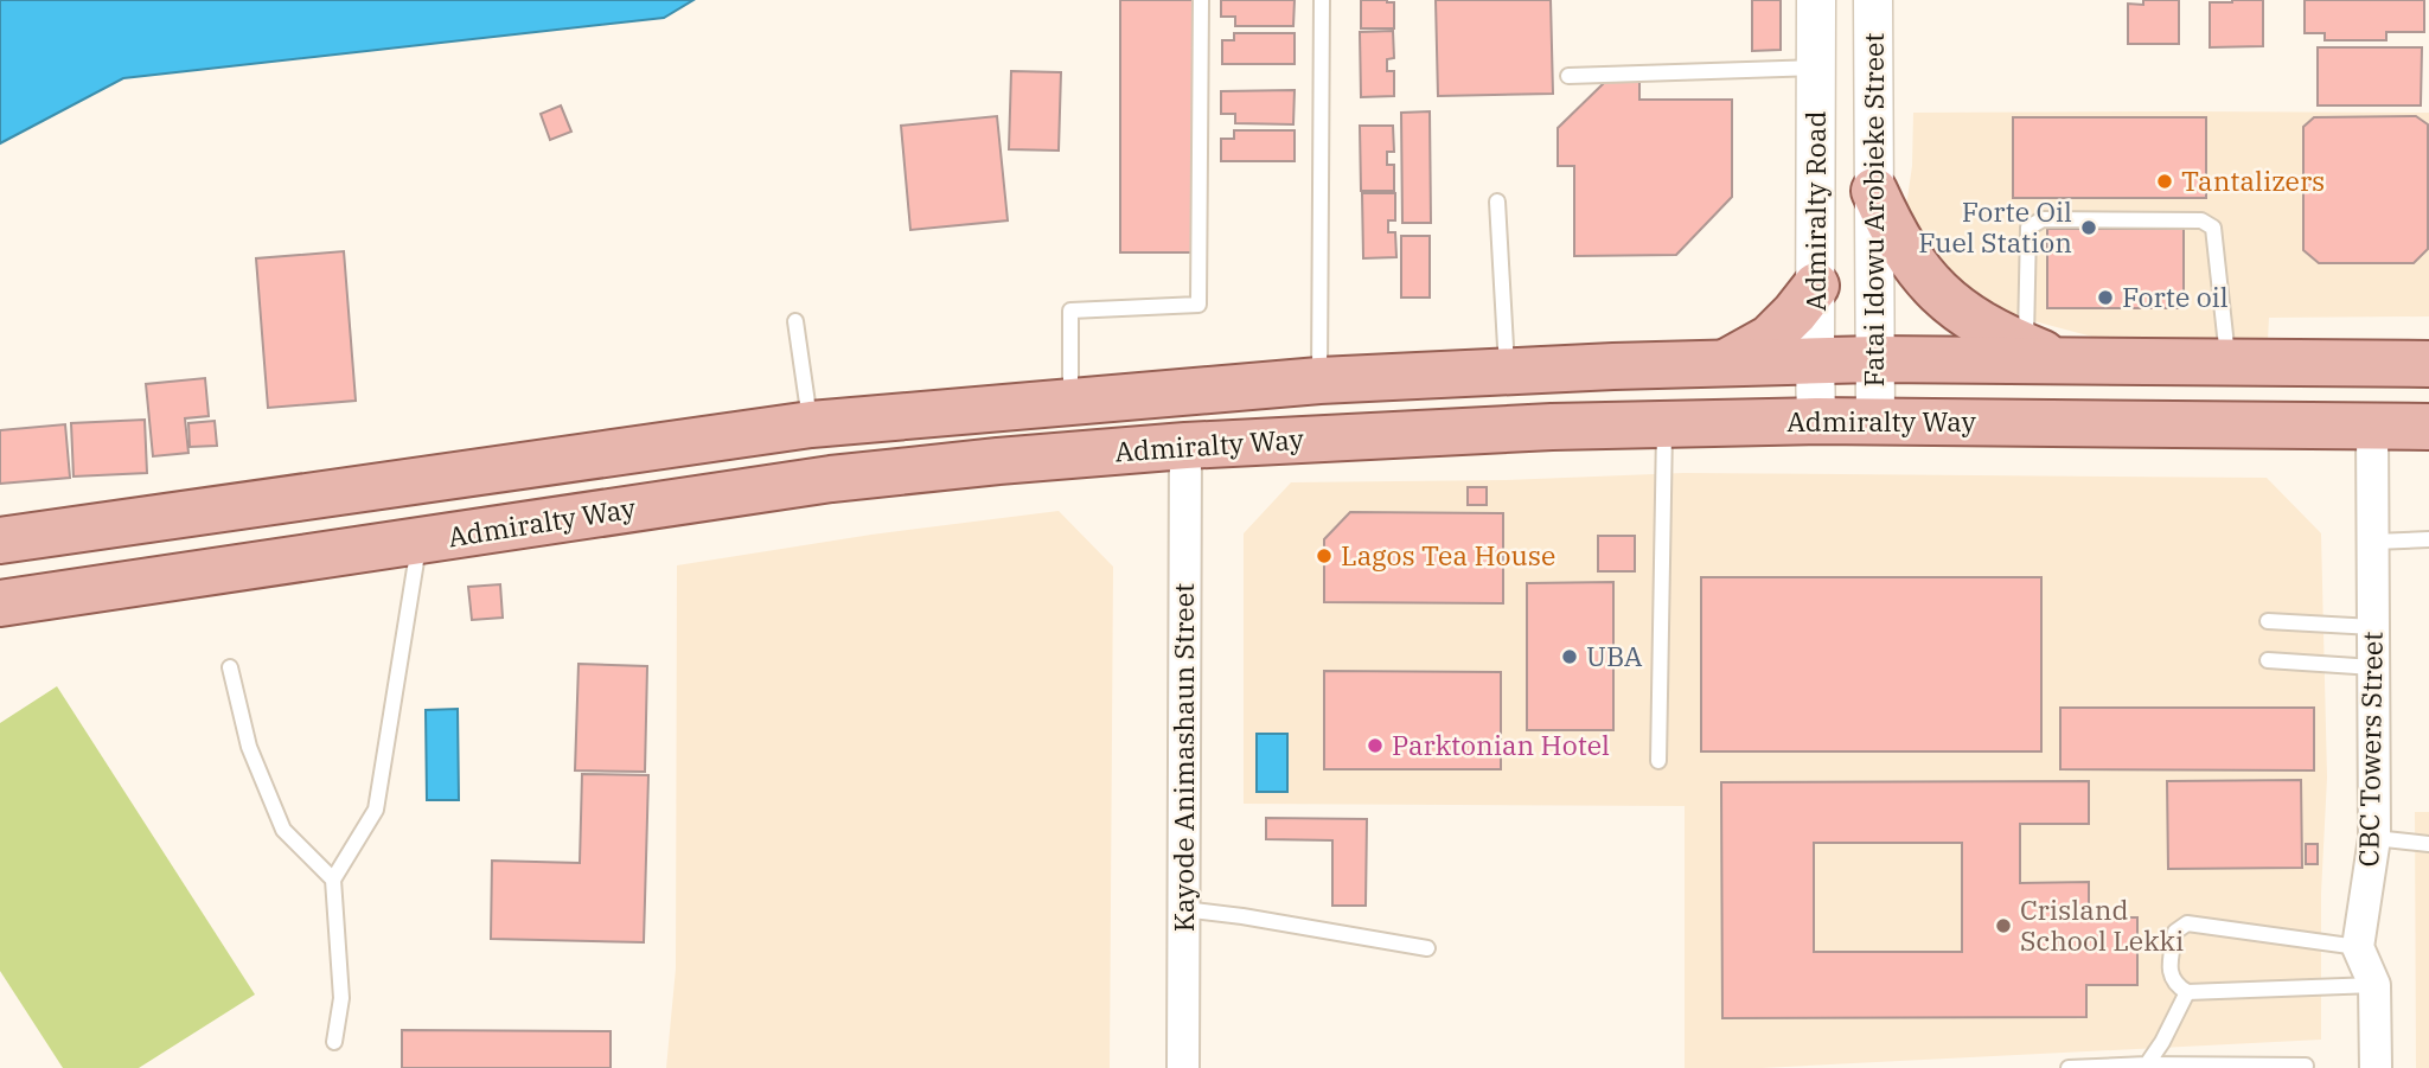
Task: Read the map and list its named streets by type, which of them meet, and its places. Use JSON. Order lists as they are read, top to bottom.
{
  "streets": {
    "main road": ["Admiralty Way"],
    "street": [
      "Fatai Idowu Arobieke Street",
      "Admiralty Road",
      "CBC Towers Street",
      "Kayode Animashaun Street"
    ]
  },
  "crossings": [
    ["Fatai Idowu Arobieke Street", "Admiralty Way"],
    ["Admiralty Road", "Admiralty Way"],
    ["Admiralty Way", "CBC Towers Street"],
    ["Admiralty Way", "Kayode Animashaun Street"]
  ],
  "places": [
    "Tantalizers",
    "Forte Oil Fuel Station",
    "Forte oil",
    "Lagos Tea House",
    "UBA",
    "Parktonian Hotel",
    "Crisland School Lekki"
  ]
}
